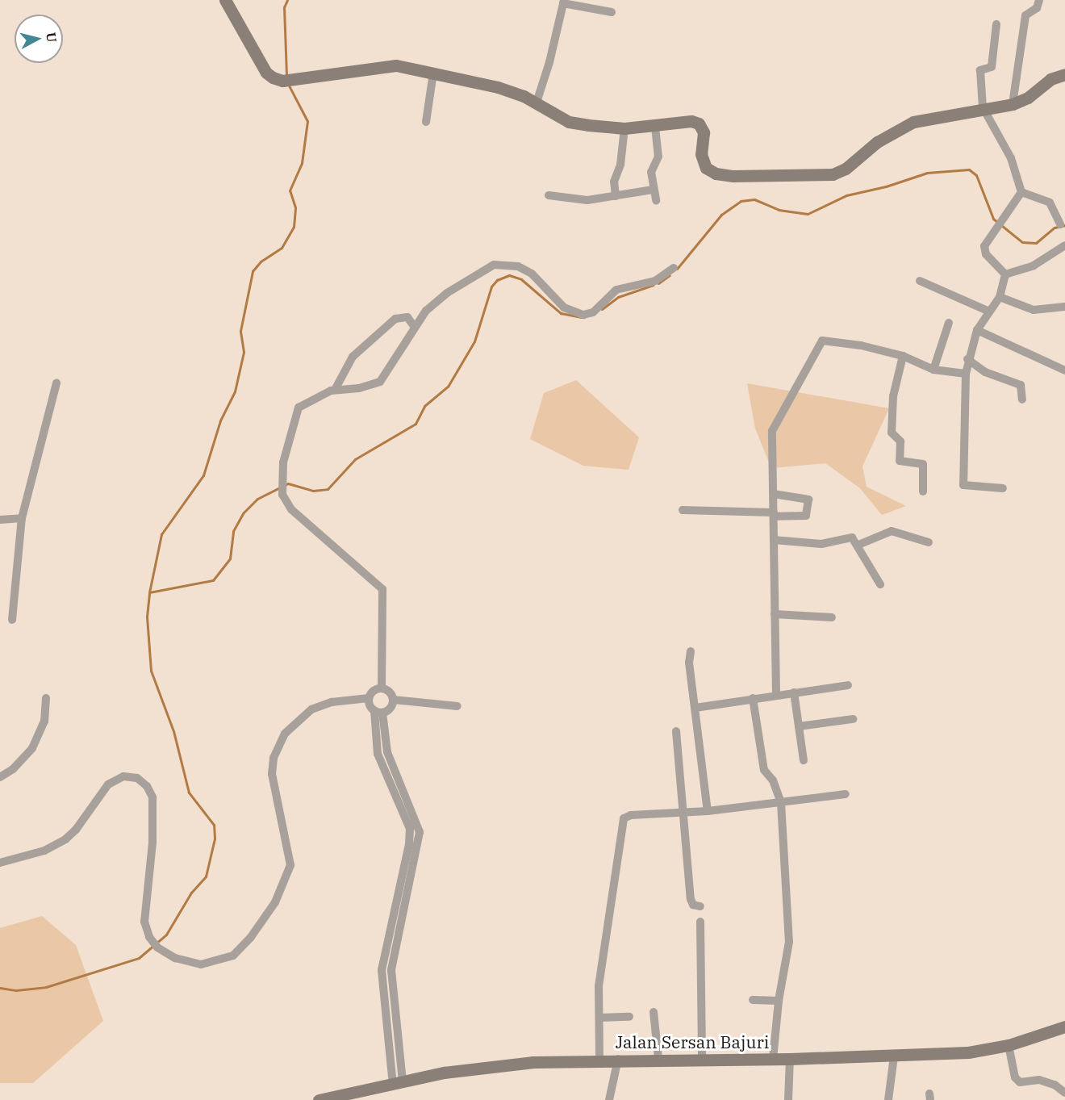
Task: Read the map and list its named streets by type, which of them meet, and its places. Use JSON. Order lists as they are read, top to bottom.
{
  "streets": {
    "street": ["Jalan Sersan Bajuri"]
  },
  "north": "right"
}
